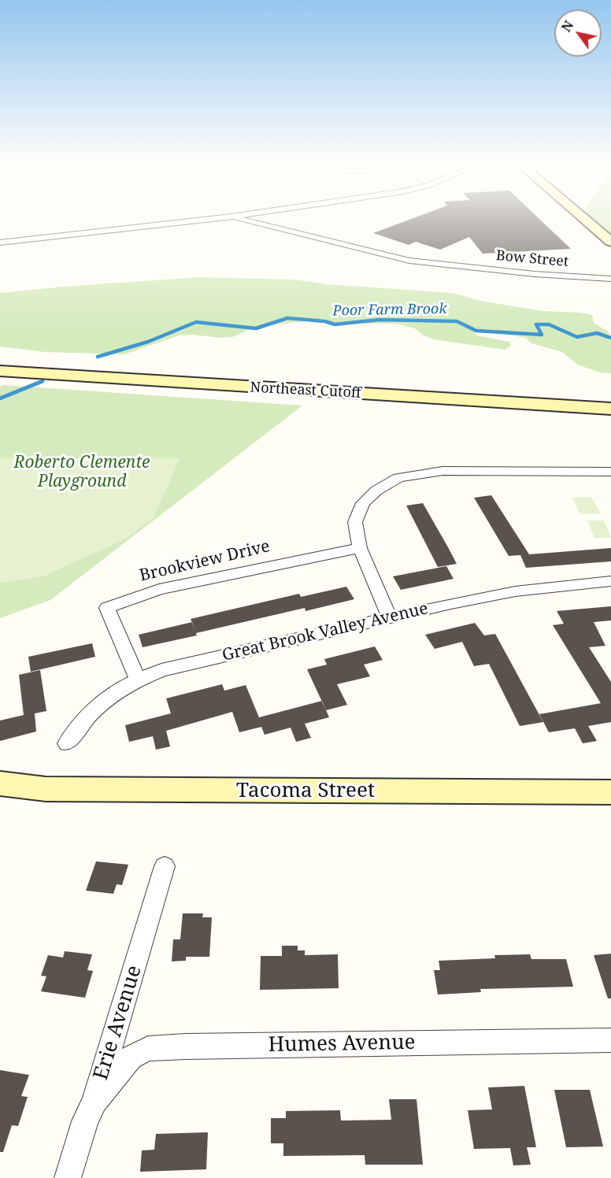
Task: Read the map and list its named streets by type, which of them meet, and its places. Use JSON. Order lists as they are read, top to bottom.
{
  "streets": {
    "main road": ["Northeast Cutoff", "Tacoma Street"],
    "street": [
      "Bow Street",
      "Brookview Drive",
      "Great Brook Valley Avenue",
      "Erie Avenue",
      "Humes Avenue"
    ]
  },
  "crossings": [
    ["Brookview Drive", "Great Brook Valley Avenue"],
    ["Erie Avenue", "Humes Avenue"]
  ],
  "water": ["Poor Farm Brook"],
  "parks": ["Roberto Clemente Playground"],
  "north": "top left"
}
